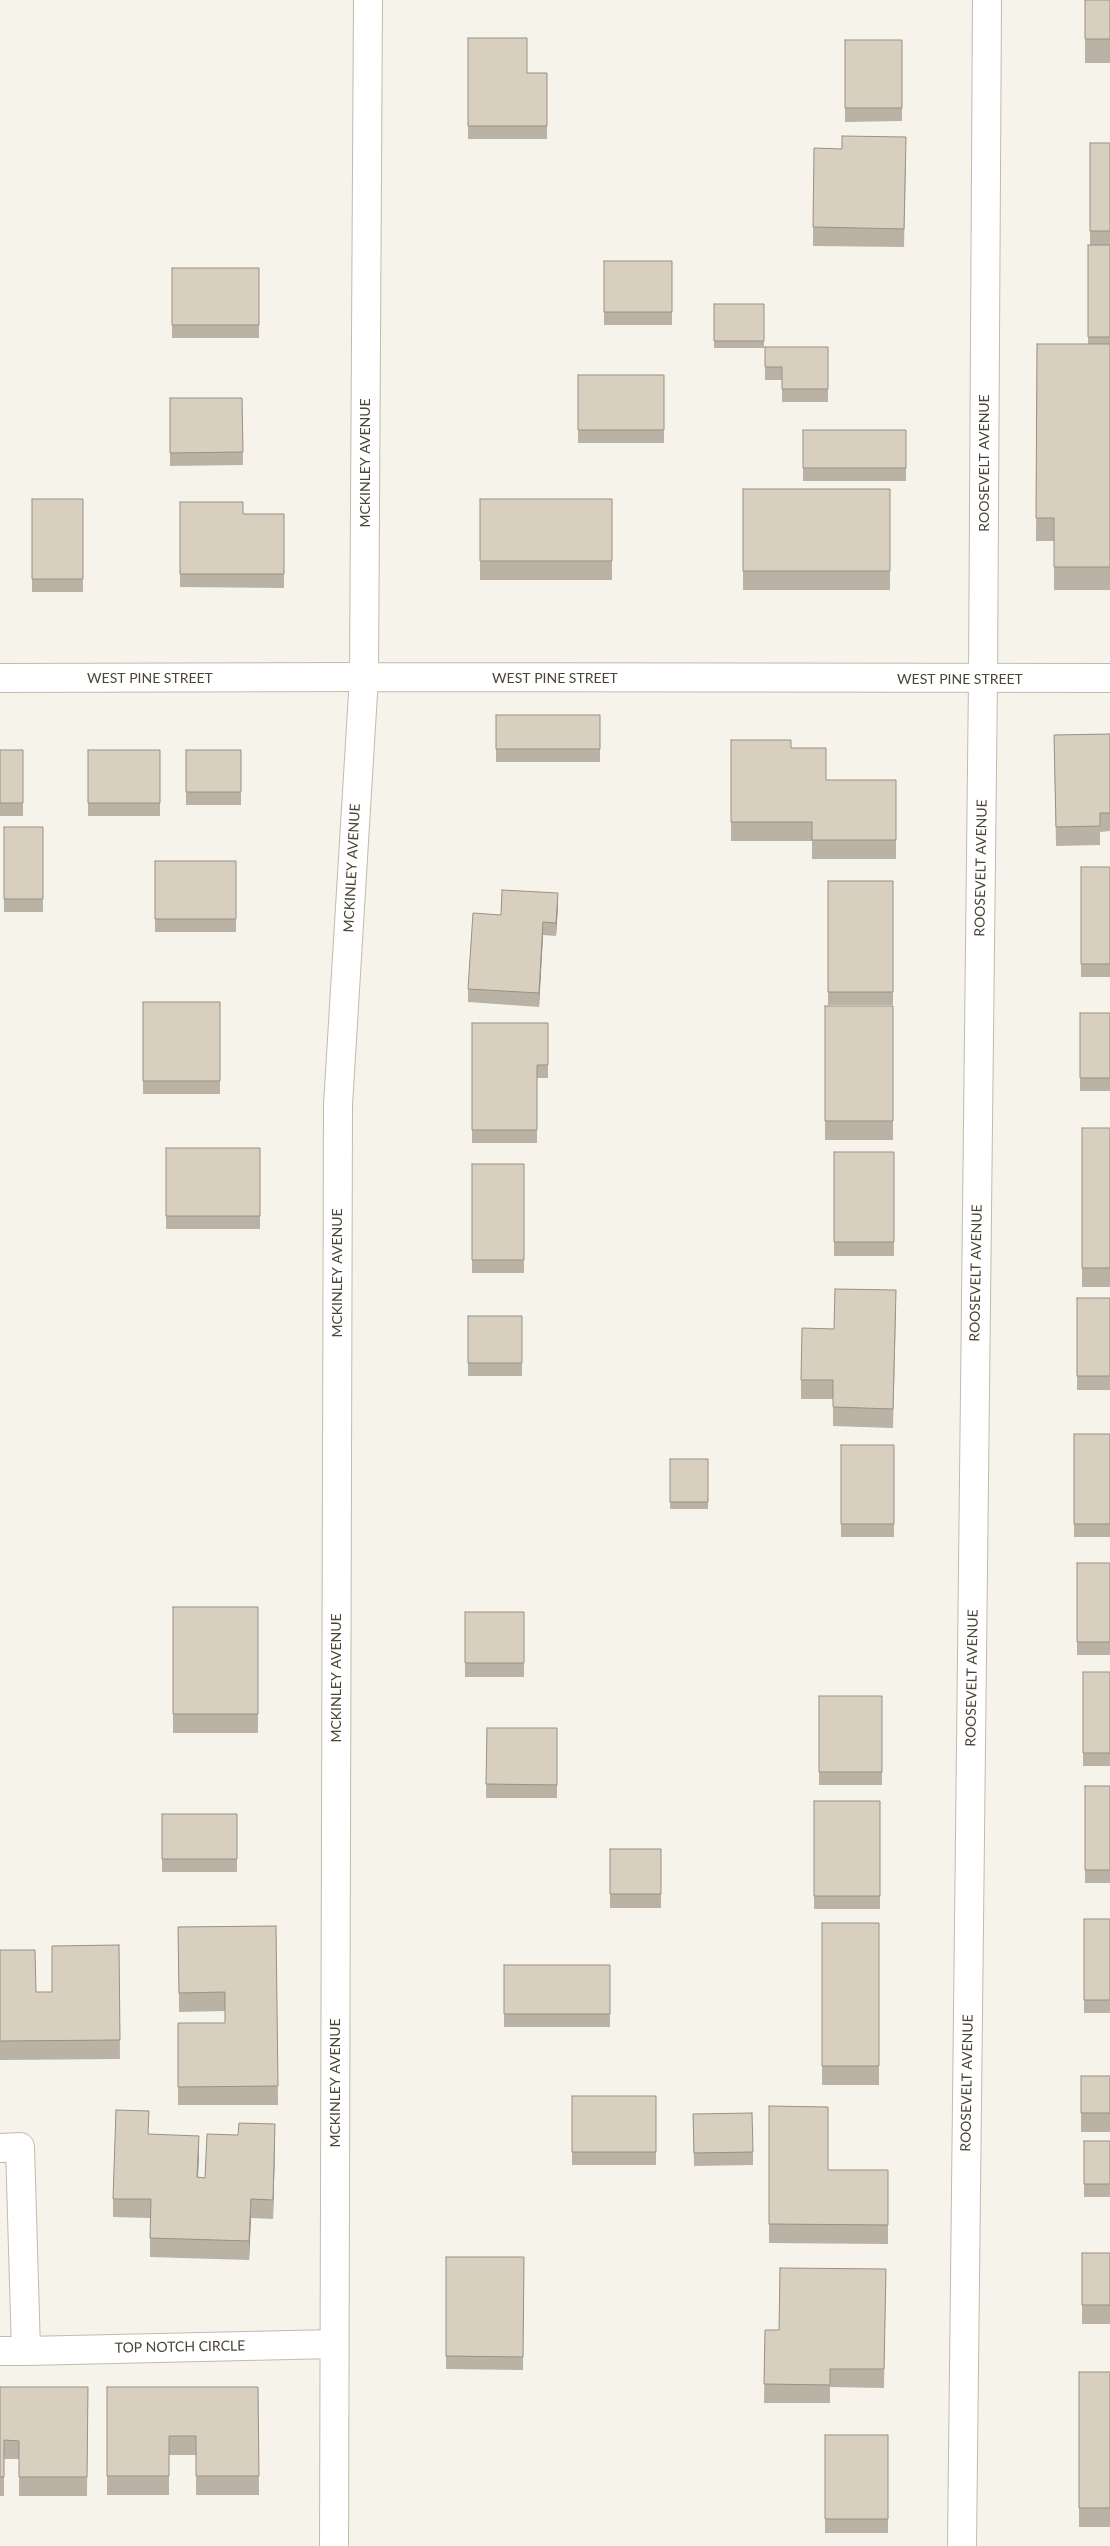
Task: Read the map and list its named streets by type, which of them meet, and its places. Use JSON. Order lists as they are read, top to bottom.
{
  "streets": {
    "street": [
      "MCKINLEY AVENUE",
      "ROOSEVELT AVENUE",
      "WEST PINE STREET",
      "TOP NOTCH CIRCLE"
    ]
  },
  "crossings": [
    ["MCKINLEY AVENUE", "WEST PINE STREET"],
    ["MCKINLEY AVENUE", "TOP NOTCH CIRCLE"],
    ["ROOSEVELT AVENUE", "WEST PINE STREET"]
  ]
}
